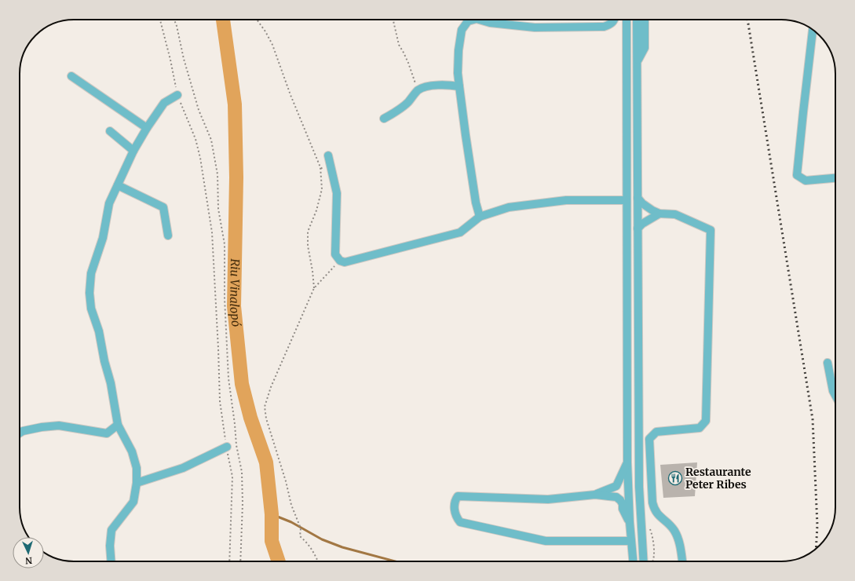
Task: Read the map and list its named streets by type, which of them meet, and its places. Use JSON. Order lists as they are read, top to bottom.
{
  "water": ["Riu Vinalopó"],
  "places": {
    "restaurant": ["Restaurante Peter Ribes"]
  },
  "north": "bottom"
}
